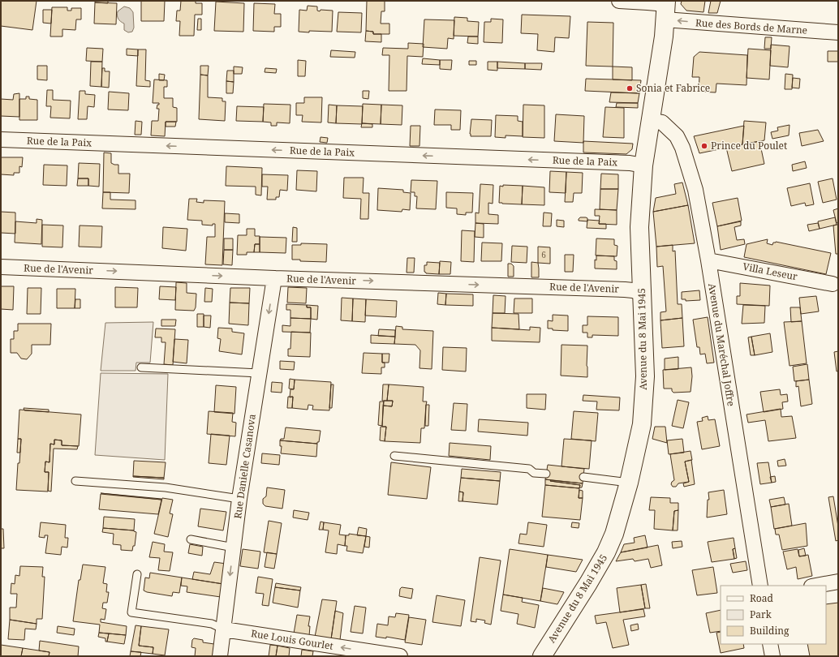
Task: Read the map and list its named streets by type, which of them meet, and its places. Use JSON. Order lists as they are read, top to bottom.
{
  "streets": {
    "street": [
      "Rue des Bords de Marne",
      "Rue de la Paix",
      "Rue de l'Avenir",
      "Villa Leseur",
      "Avenue du 8 Mai 1945",
      "Avenue du Maréchal Joffre",
      "Rue Danielle Casanova",
      "Rue Louis Gourlet"
    ]
  },
  "crossings": [
    ["Rue des Bords de Marne", "Avenue du 8 Mai 1945"],
    ["Rue de la Paix", "Avenue du 8 Mai 1945"],
    ["Rue de l'Avenir", "Avenue du 8 Mai 1945"],
    ["Rue de l'Avenir", "Rue Danielle Casanova"],
    ["Villa Leseur", "Avenue du Maréchal Joffre"],
    ["Avenue du 8 Mai 1945", "Avenue du Maréchal Joffre"],
    ["Rue Danielle Casanova", "Rue Louis Gourlet"]
  ],
  "one_way": [
    "Rue des Bords de Marne",
    "Rue de la Paix",
    "Rue de l'Avenir",
    "Rue Danielle Casanova",
    "Rue Louis Gourlet"
  ],
  "places": ["Sonia et Fabrice", "Prince du Poulet"],
  "house_numbers": ["6"],
  "legend": ["Road", "Park", "Building"]
}
